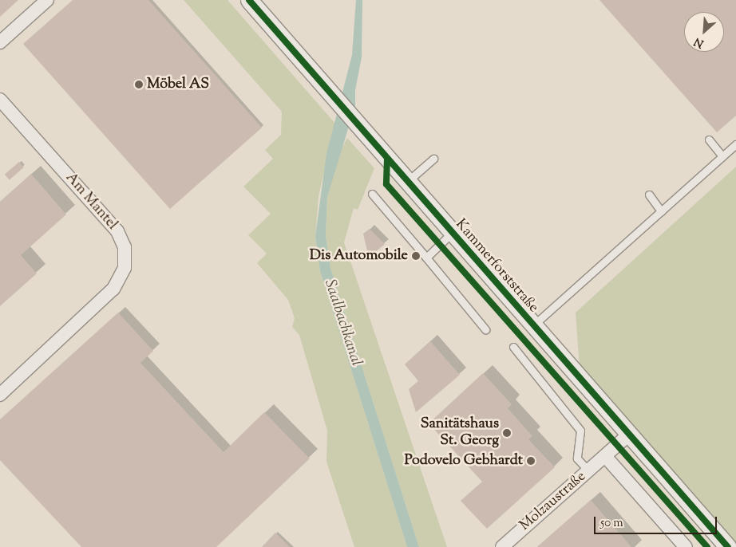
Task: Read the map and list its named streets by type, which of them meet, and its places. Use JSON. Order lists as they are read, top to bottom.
{
  "streets": {
    "street": ["Am Mantel", "Kammerforststraße", "Molzaustraße"]
  },
  "crossings": [
    ["Kammerforststraße", "Molzaustraße"]
  ],
  "water": ["Saalbachkanal"],
  "places": [
    "Möbel AS",
    "Dis Automobile",
    "Sanitätshaus St. Georg",
    "Podovelo Gebhardt"
  ],
  "scale_bar": "50 m",
  "north": "bottom left"
}
